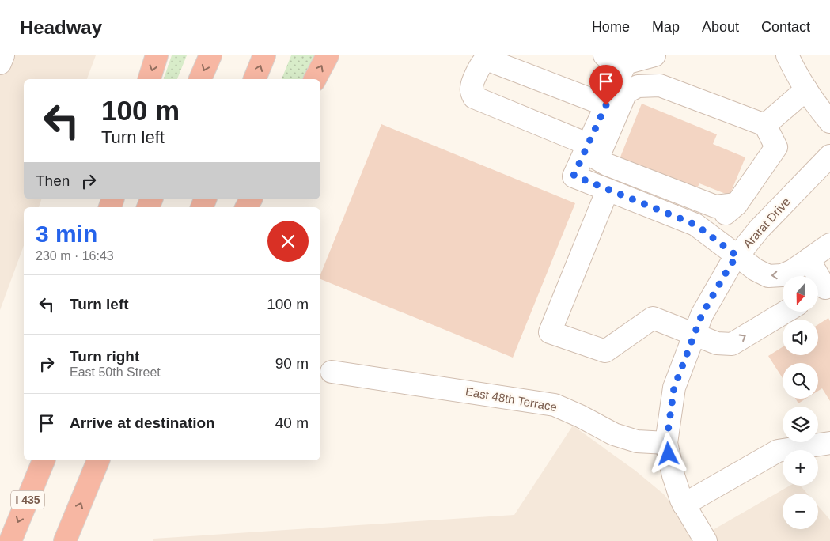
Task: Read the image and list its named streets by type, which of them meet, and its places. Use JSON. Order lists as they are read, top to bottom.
{
  "streets": {
    "highway": ["I 435"],
    "street": ["Ararat Drive", "East 48th Terrace"]
  },
  "crossings": [
    ["Ararat Drive", "East 48th Terrace"]
  ],
  "north": "bottom",
  "page": {
    "header": "Headway",
    "nav": [
      "Home",
      "Map",
      "About",
      "Contact"
    ],
    "turn": ["100 m", "Turn left"],
    "then": "Then",
    "heading": ["3 min", "230 m · 16:43"],
    "list": [
      {
        "name": "Turn left",
        "value": "100 m"
      },
      {
        "name": "Turn right",
        "note": "East 50th Street",
        "value": "90 m"
      },
      {
        "name": "Arrive at destination",
        "value": "40 m"
      }
    ],
    "map_buttons": ["+", "−"]
  }
}
